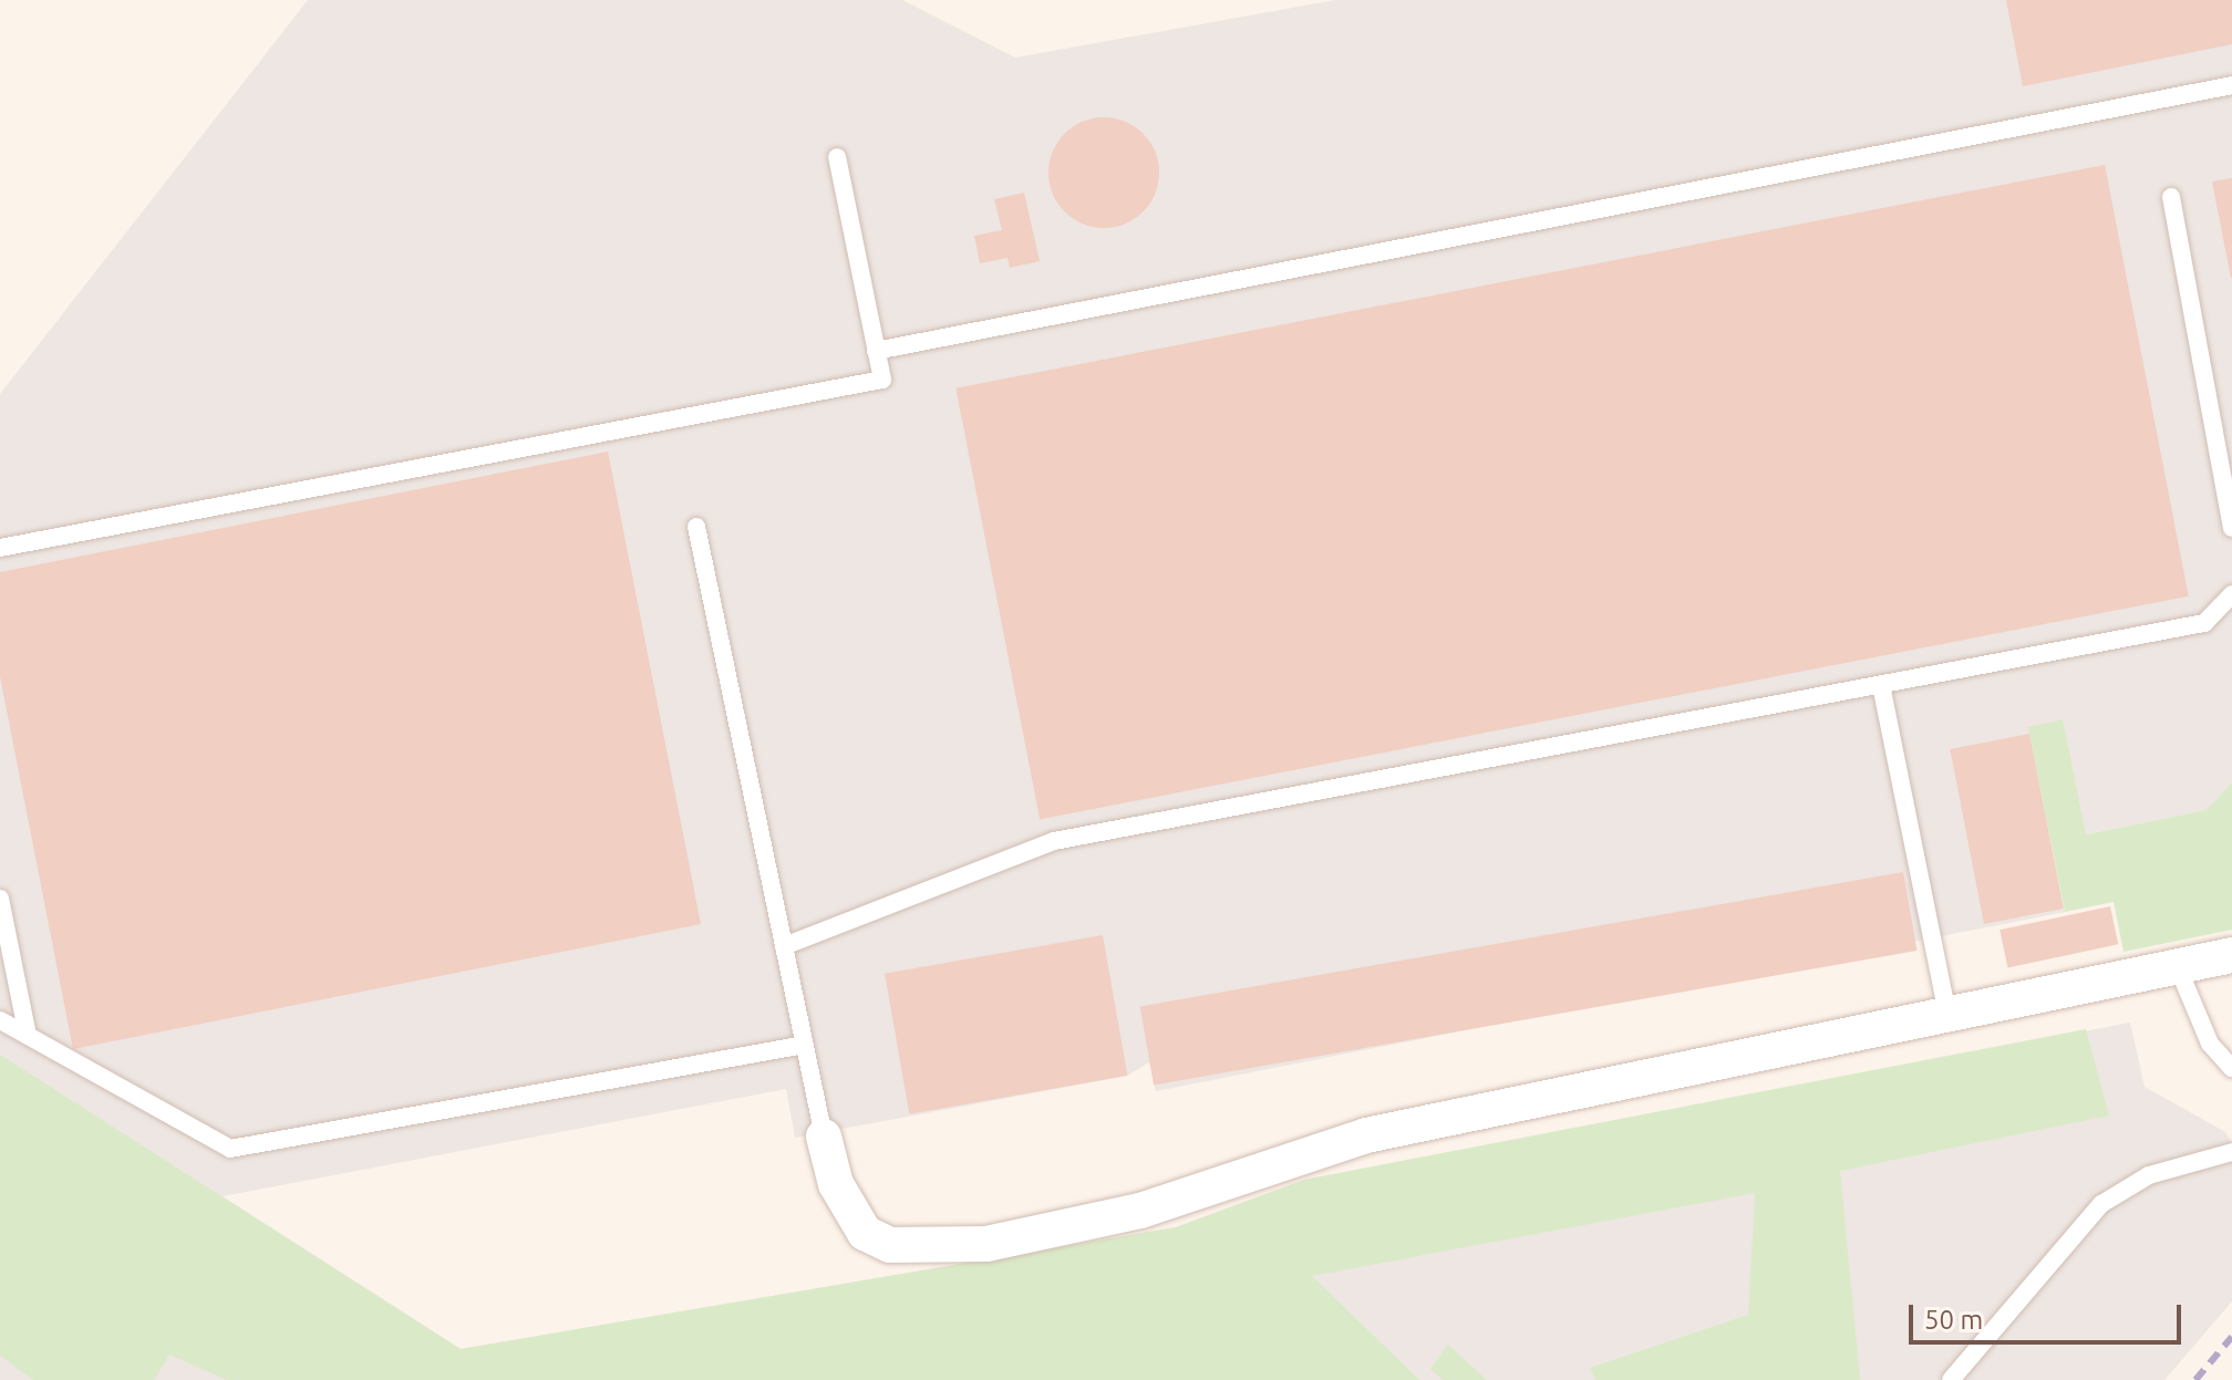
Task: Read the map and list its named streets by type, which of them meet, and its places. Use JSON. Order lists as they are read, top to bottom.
{
  "scale_bar": "50 m"
}
